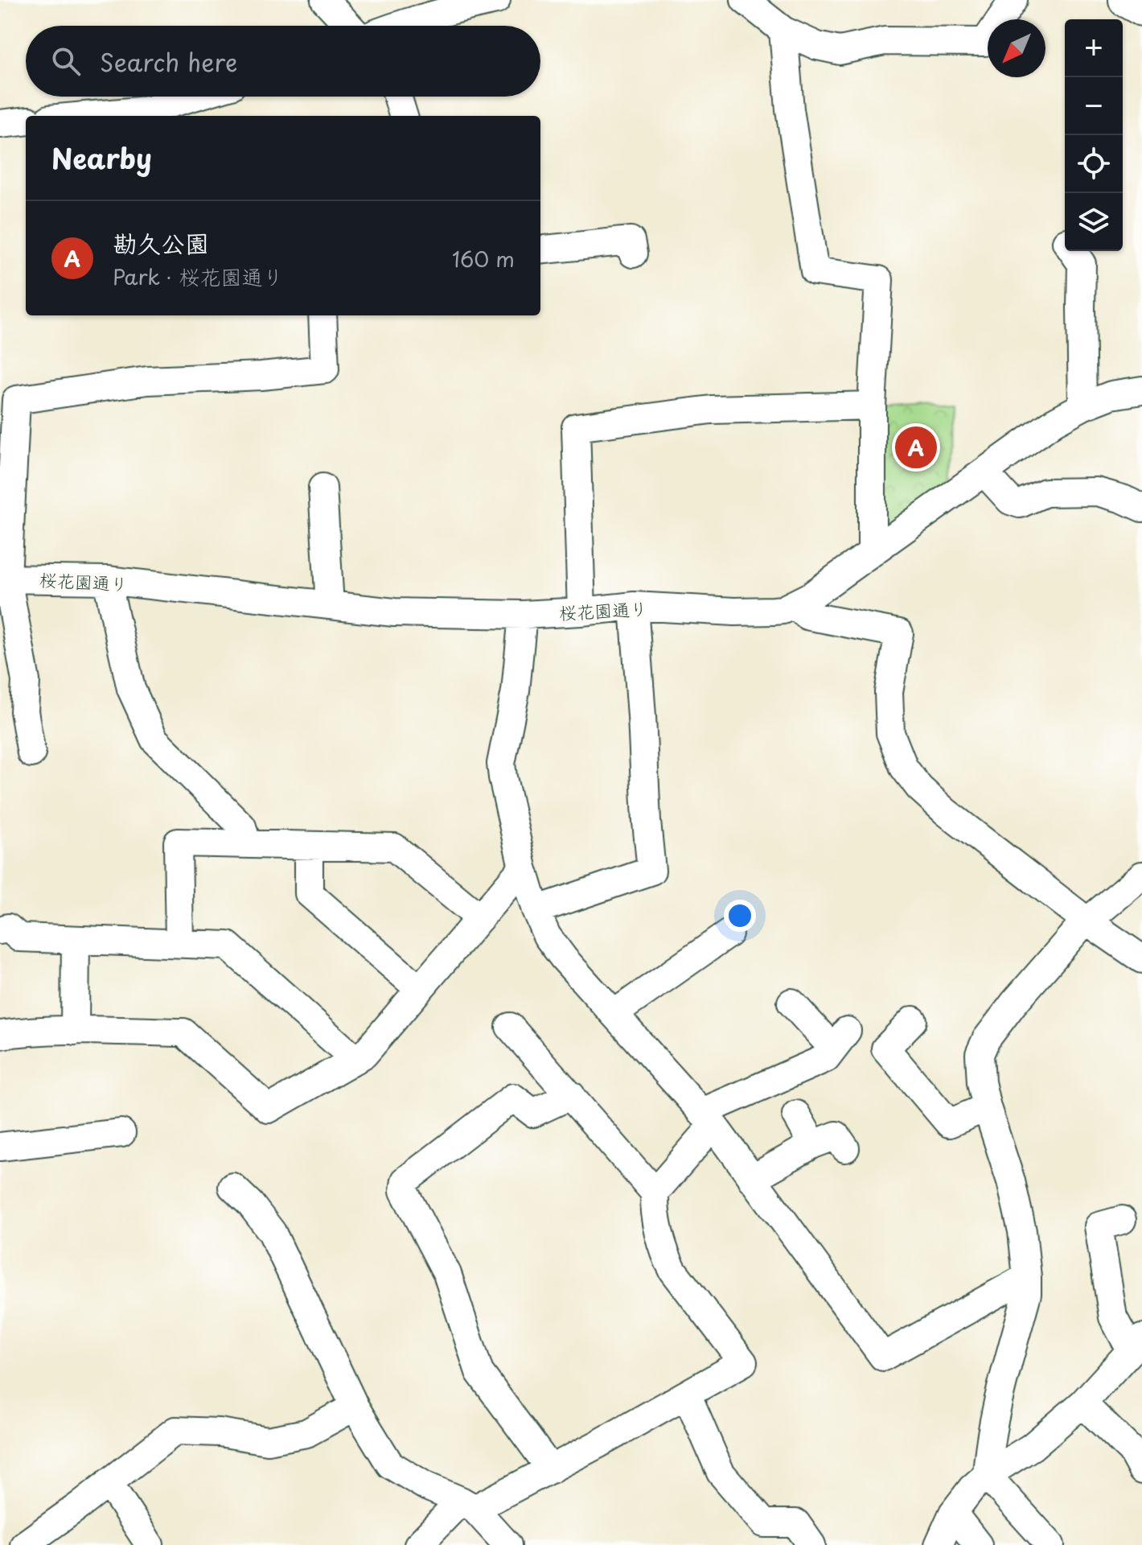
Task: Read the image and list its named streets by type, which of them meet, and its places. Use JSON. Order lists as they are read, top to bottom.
{
  "streets": {
    "street": ["桜花園通り"]
  },
  "north": "bottom left",
  "page": {
    "map_buttons": ["+", "−"],
    "search": "Search here",
    "heading": "Nearby",
    "list": [
      {
        "mark": "A",
        "name": "勘久公園",
        "note": "Park · 桜花園通り",
        "value": "160 m"
      }
    ],
    "pins": "A"
  }
}
